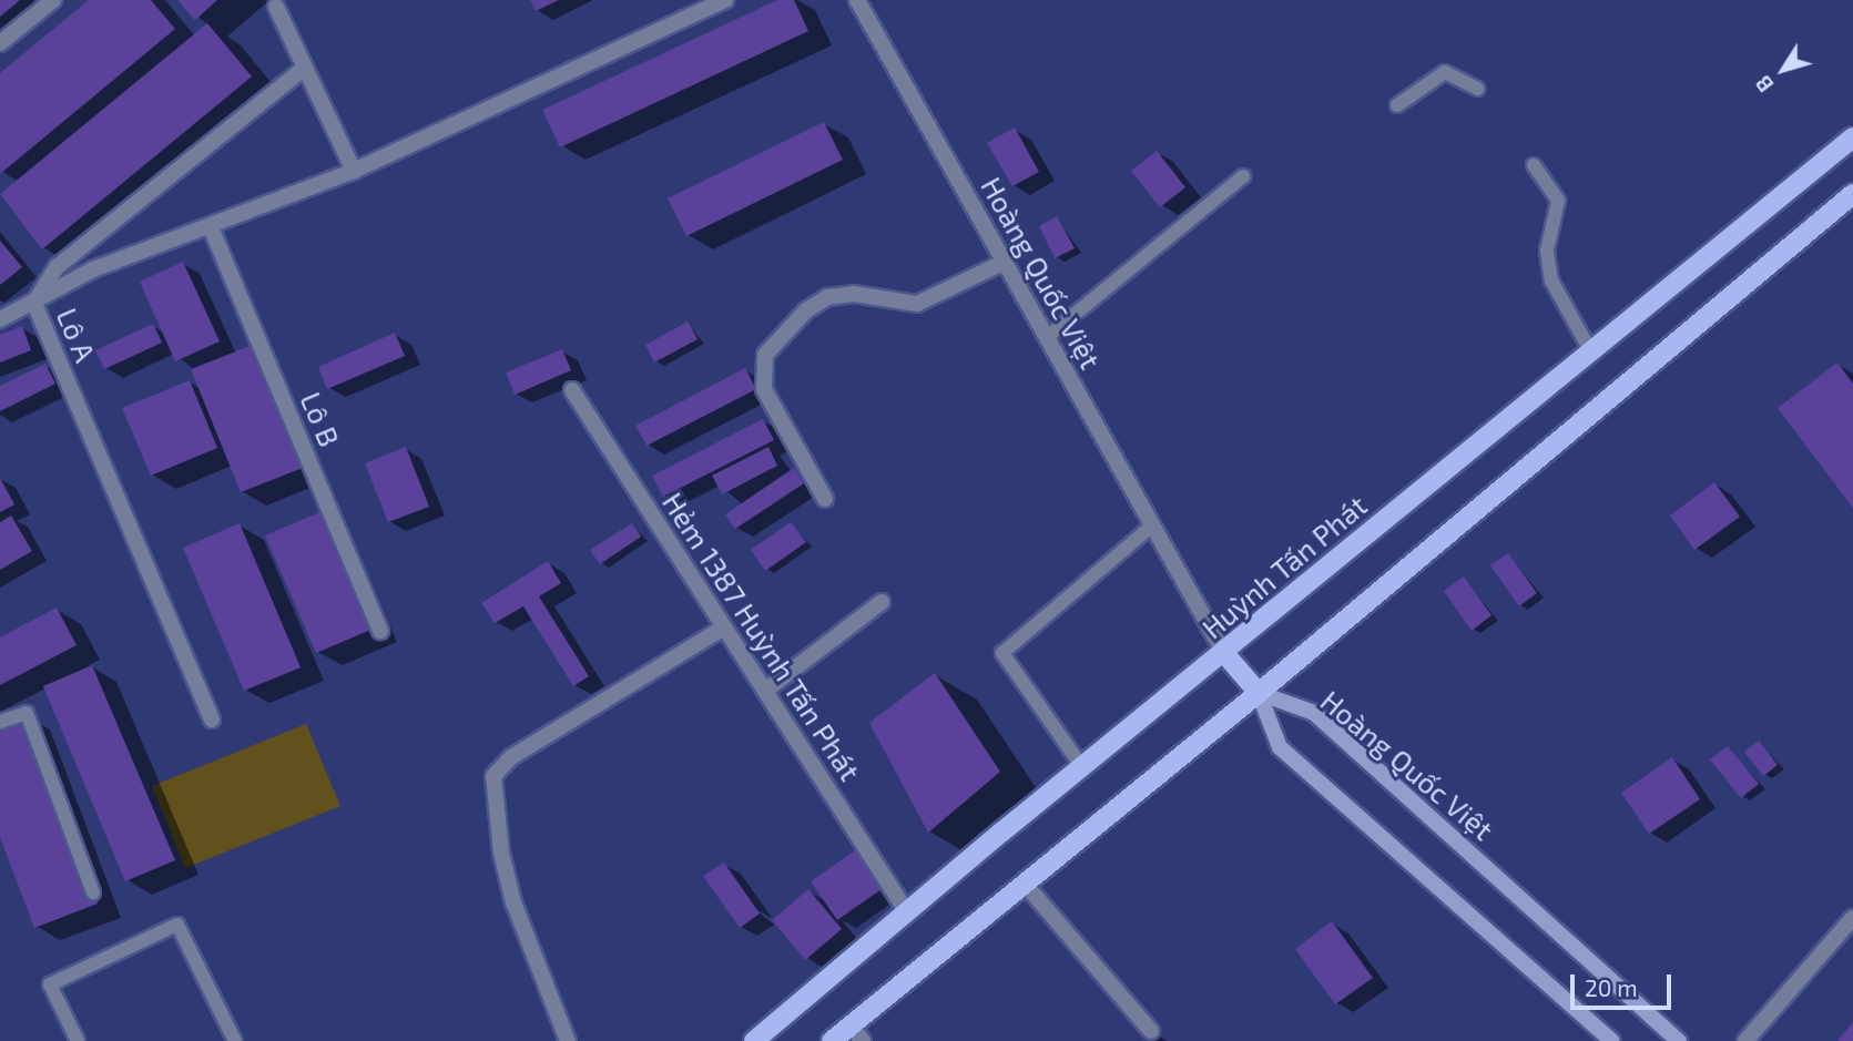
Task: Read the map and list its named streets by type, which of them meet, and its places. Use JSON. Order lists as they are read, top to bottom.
{
  "streets": {
    "main road": ["Hoàng Quốc Việt", "Huỳnh Tấn Phát"],
    "street": ["Lô A", "Lô B", "Hẻm 1387 Huỳnh Tấn Phát"]
  },
  "crossings": [
    ["Hoàng Quốc Việt", "Huỳnh Tấn Phát"],
    ["Huỳnh Tấn Phát", "Hẻm 1387 Huỳnh Tấn Phát"]
  ],
  "scale_bar": "20 m",
  "north": "bottom left"
}
